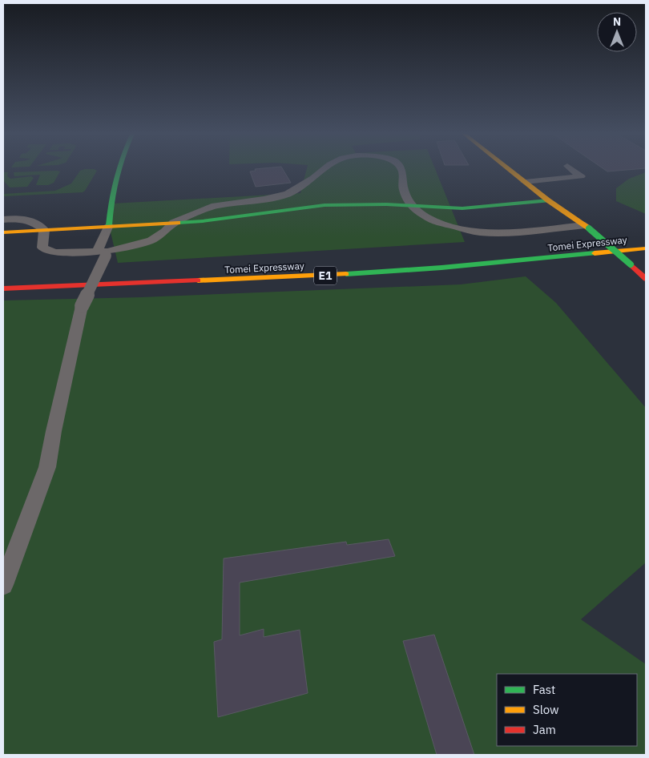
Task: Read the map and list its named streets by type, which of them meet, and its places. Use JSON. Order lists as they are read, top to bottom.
{
  "streets": {
    "main road": ["Tomei Expressway", "E1"]
  },
  "legend": ["Fast", "Slow", "Jam"],
  "north": "top"
}
